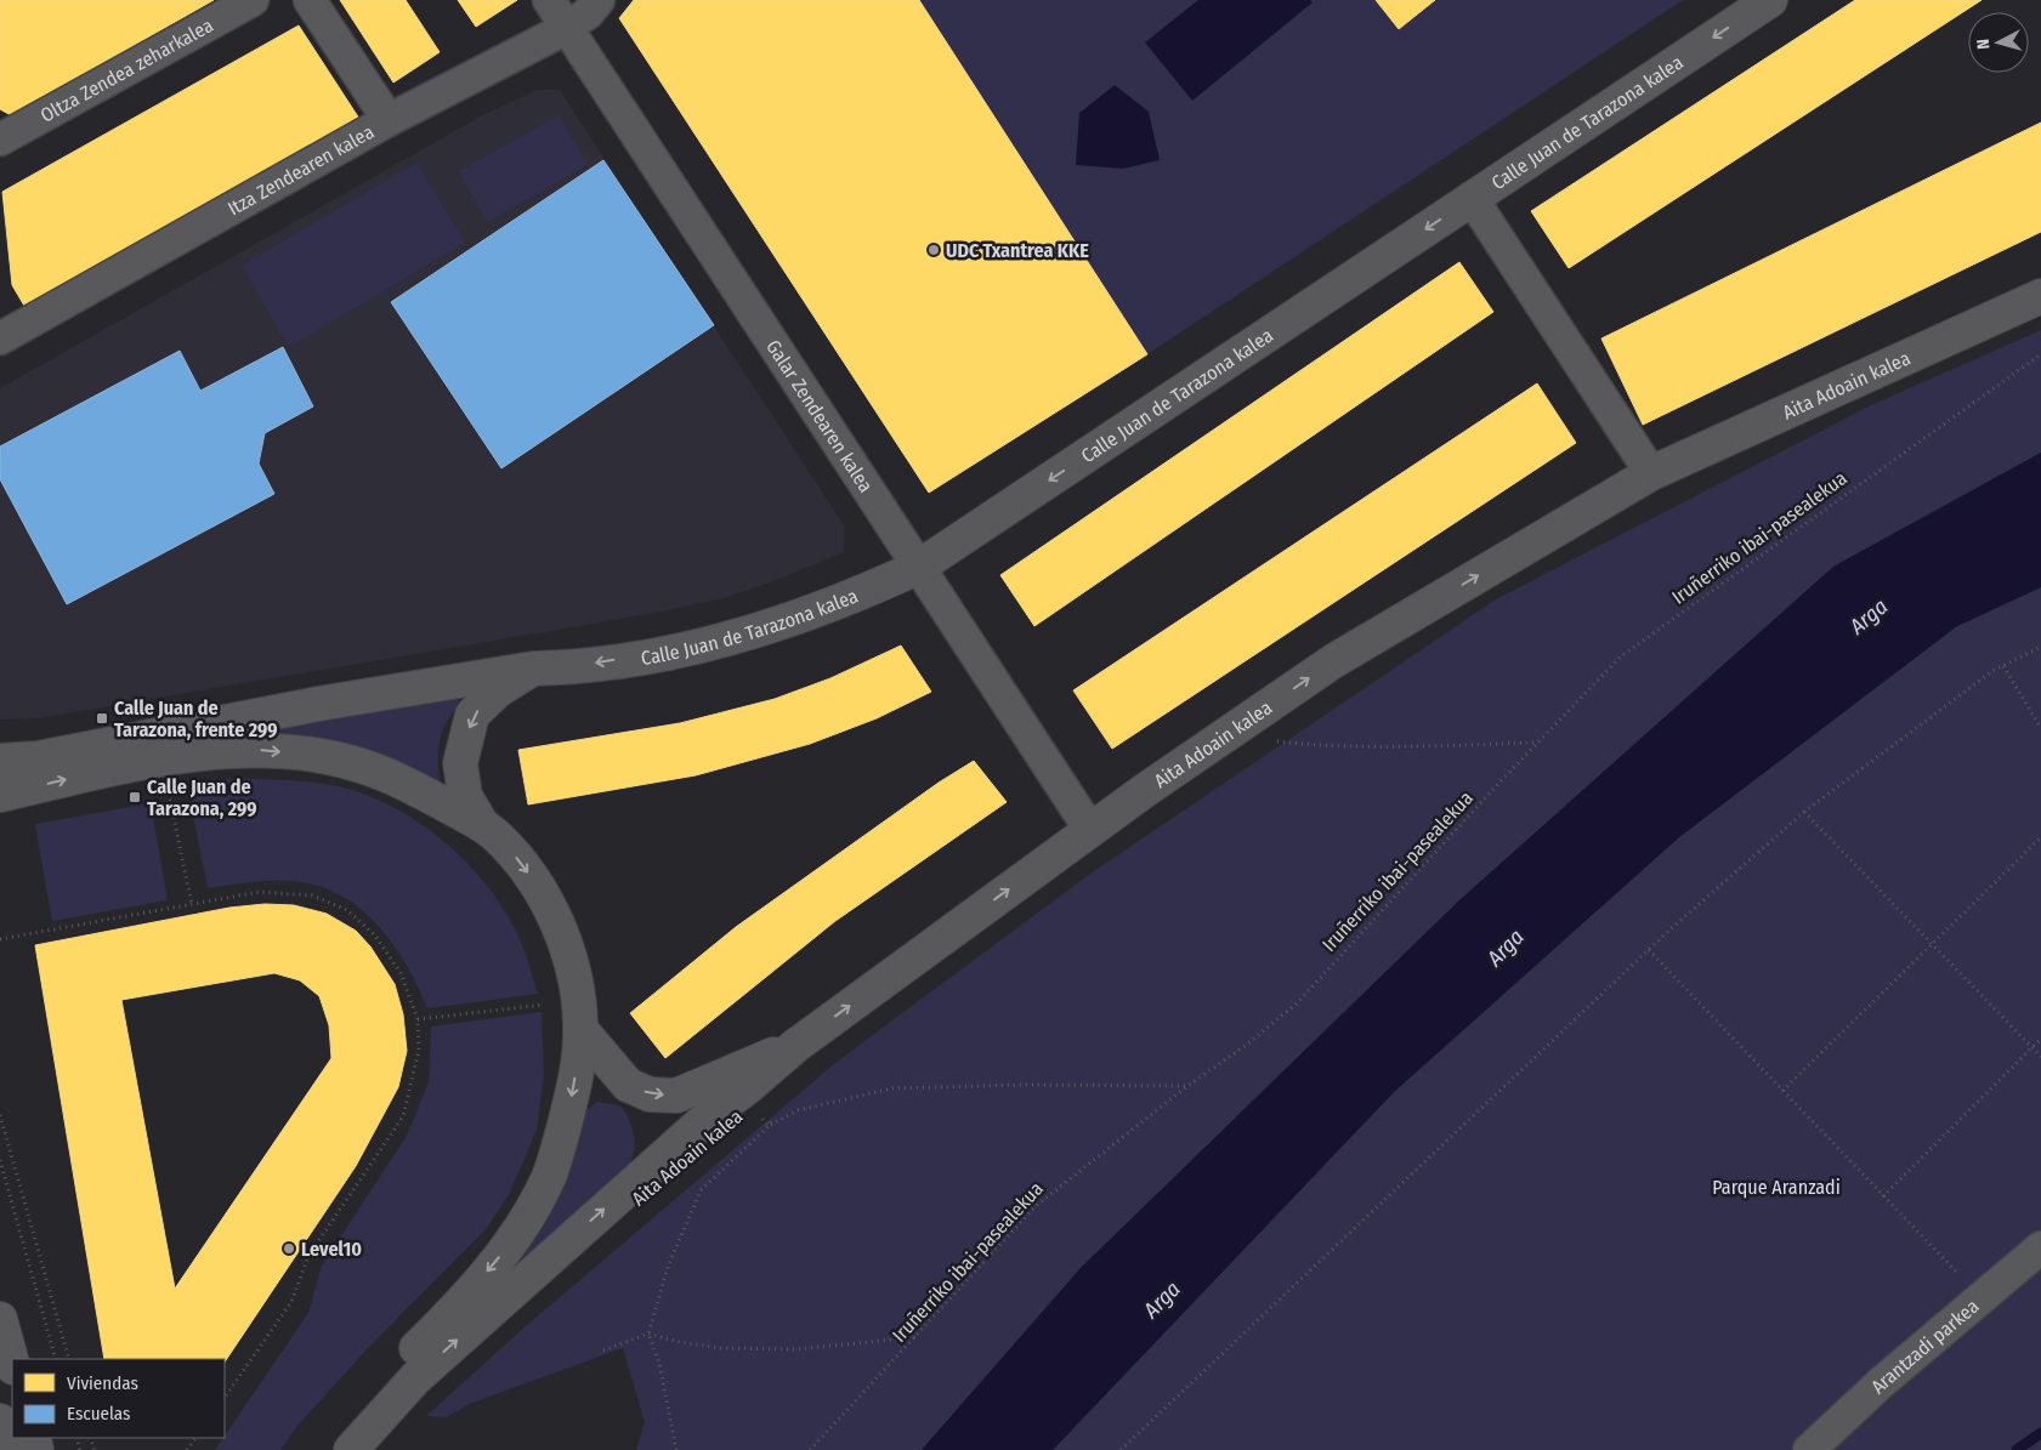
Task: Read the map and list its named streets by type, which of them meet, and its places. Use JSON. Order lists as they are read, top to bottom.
{
  "streets": {
    "street": [
      "Oltza Zendea zeharkalea",
      "Calle Juan de Tarazona kalea",
      "Itza Zendearen kalea",
      "Aita Adoain kalea",
      "Galar Zendearen kalea",
      "Arantzadi parkea"
    ],
    "path": ["Iruñerriko ibai-pasealekua"]
  },
  "crossings": [
    ["Calle Juan de Tarazona kalea", "Galar Zendearen kalea"],
    ["Itza Zendearen kalea", "Galar Zendearen kalea"],
    ["Aita Adoain kalea", "Galar Zendearen kalea"],
    ["Aita Adoain kalea", "Iruñerriko ibai-pasealekua"]
  ],
  "one_way": ["Calle Juan de Tarazona kalea", "Aita Adoain kalea"],
  "water": ["Arga"],
  "parks": ["Parque Aranzadi"],
  "places": {
    "other": ["UDC Txantrea KKE", "Level10"],
    "transit": ["Calle Juan de Tarazona, frente 299", "Calle Juan de Tarazona, 299"]
  },
  "legend": ["Viviendas", "Escuelas"],
  "north": "left"
}
